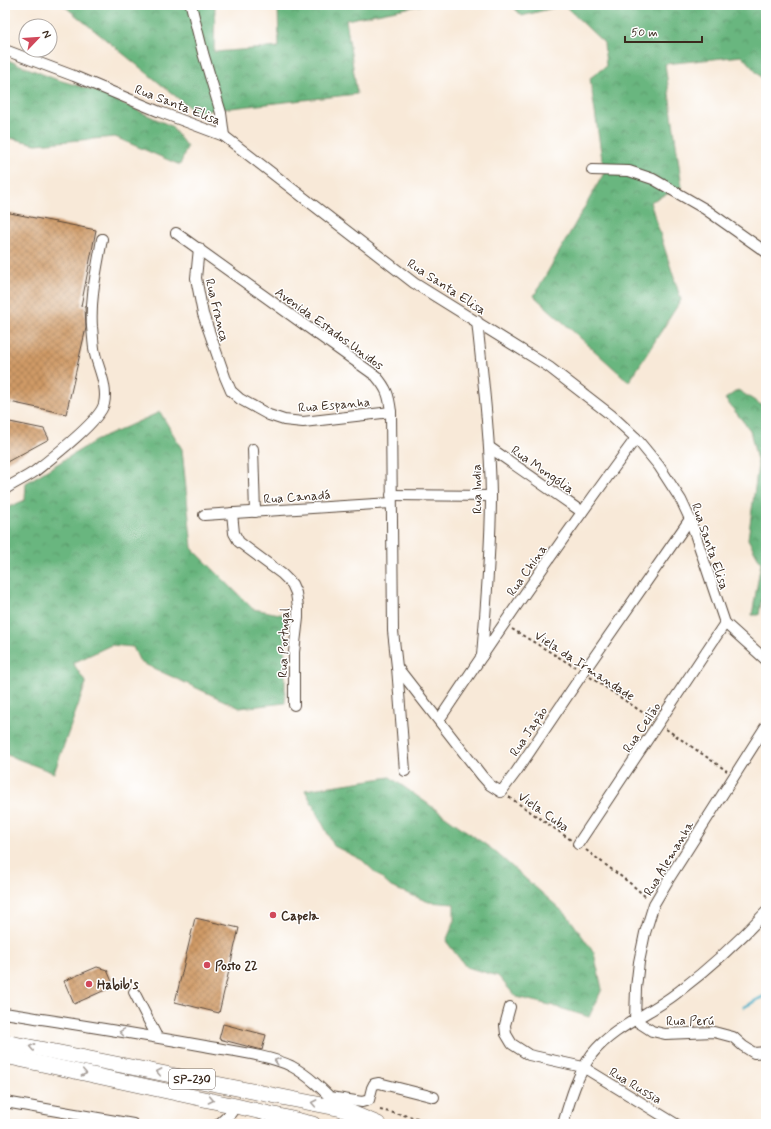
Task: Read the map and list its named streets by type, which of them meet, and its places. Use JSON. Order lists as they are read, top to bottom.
{
  "streets": {
    "highway": ["SP-230"],
    "street": [
      "Rua Santa Elisa",
      "Rua Franca",
      "Avenida Estados Unidos",
      "Rua Espanha",
      "Rua Mongólia",
      "Rua India",
      "Rua Canadá",
      "Rua China",
      "Rua Portugal",
      "Rua Ceilão",
      "Rua Japão",
      "Rua Alemanha",
      "Rua Perú",
      "Rua Russia"
    ],
    "path": ["Viela da Irmandade", "Viela Cuba"]
  },
  "crossings": [
    ["Rua Santa Elisa", "Rua India"],
    ["Rua Santa Elisa", "Rua China"],
    ["Rua Santa Elisa", "Rua Ceilão"],
    ["Rua Santa Elisa", "Rua Japão"],
    ["Rua Franca", "Avenida Estados Unidos"],
    ["Rua Franca", "Rua Espanha"],
    ["Avenida Estados Unidos", "Rua Espanha"],
    ["Avenida Estados Unidos", "Rua Canadá"],
    ["Rua Mongólia", "Rua India"],
    ["Rua Mongólia", "Rua China"],
    ["Rua India", "Rua Canadá"],
    ["Rua India", "Rua China"],
    ["Rua Canadá", "Rua Portugal"],
    ["Rua China", "Viela da Irmandade"],
    ["Viela da Irmandade", "Rua Ceilão"],
    ["Viela da Irmandade", "Rua Japão"],
    ["Viela da Irmandade", "Rua Alemanha"],
    ["Rua Ceilão", "Viela Cuba"],
    ["Rua Japão", "Viela Cuba"],
    ["Viela Cuba", "Rua Alemanha"],
    ["Rua Alemanha", "Rua Perú"]
  ],
  "places": ["Capela", "Posto 22", "Habib's"],
  "scale_bar": "50 m",
  "north": "top right"
}
